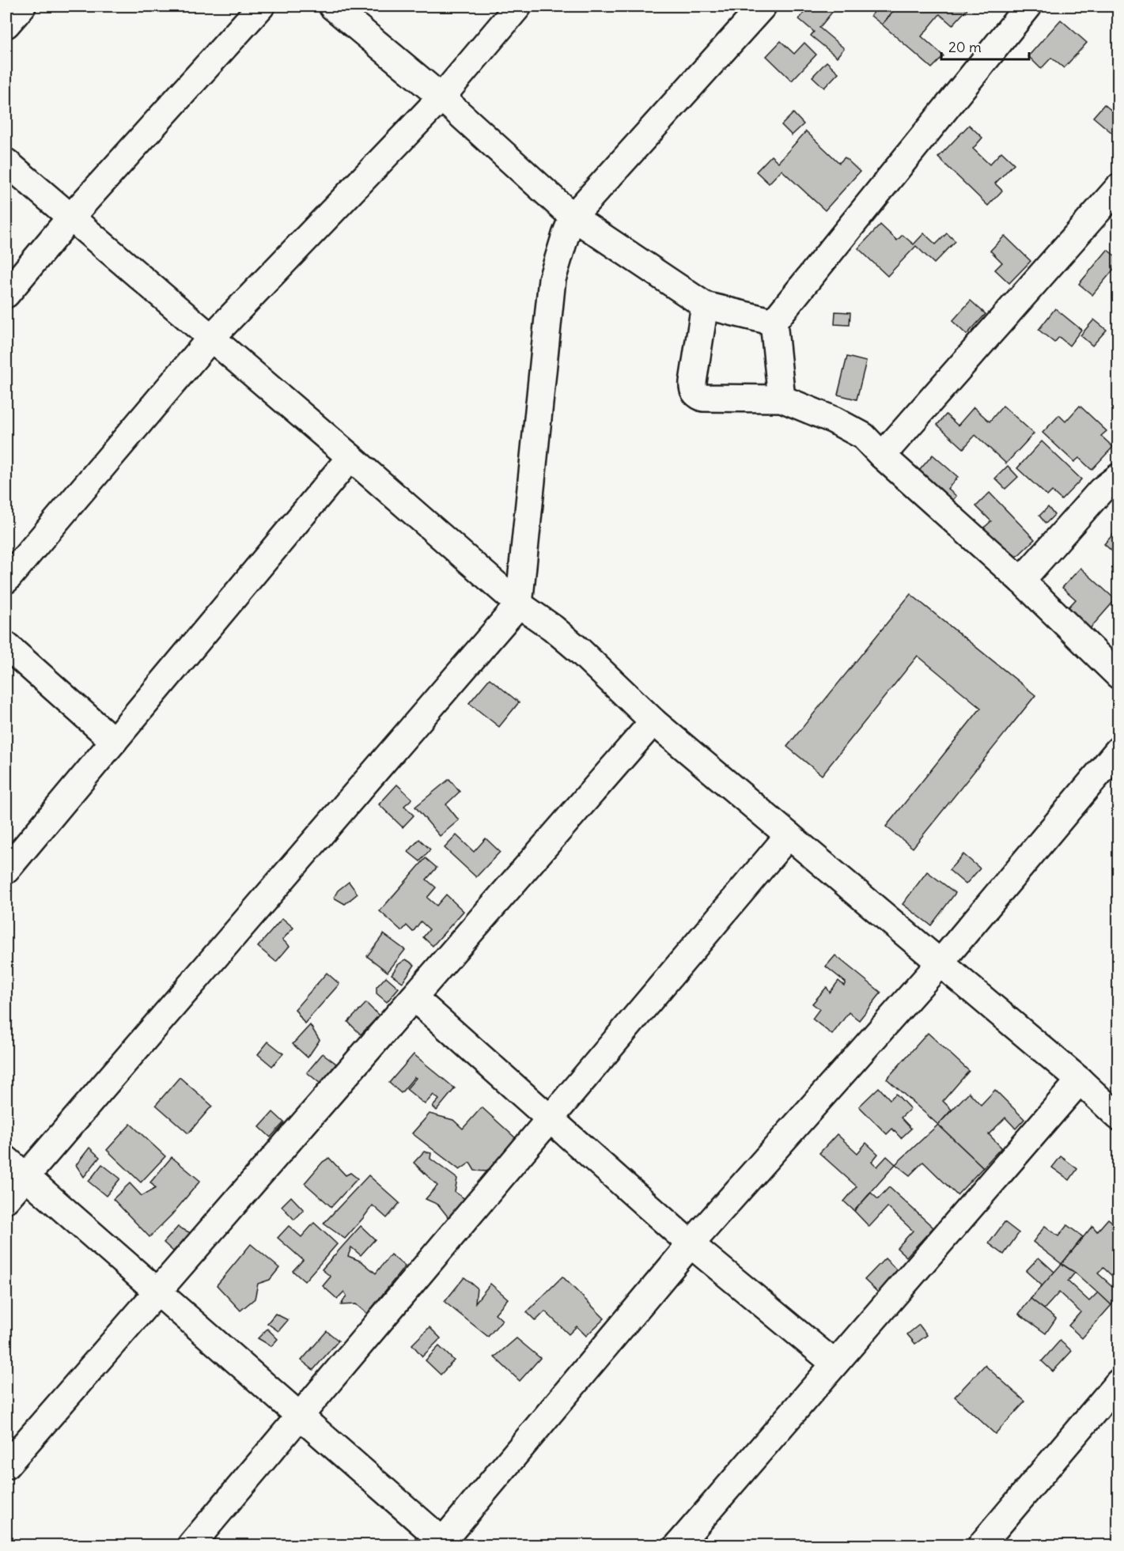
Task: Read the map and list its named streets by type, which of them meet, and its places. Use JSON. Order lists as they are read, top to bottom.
{
  "scale_bar": "20 m"
}
